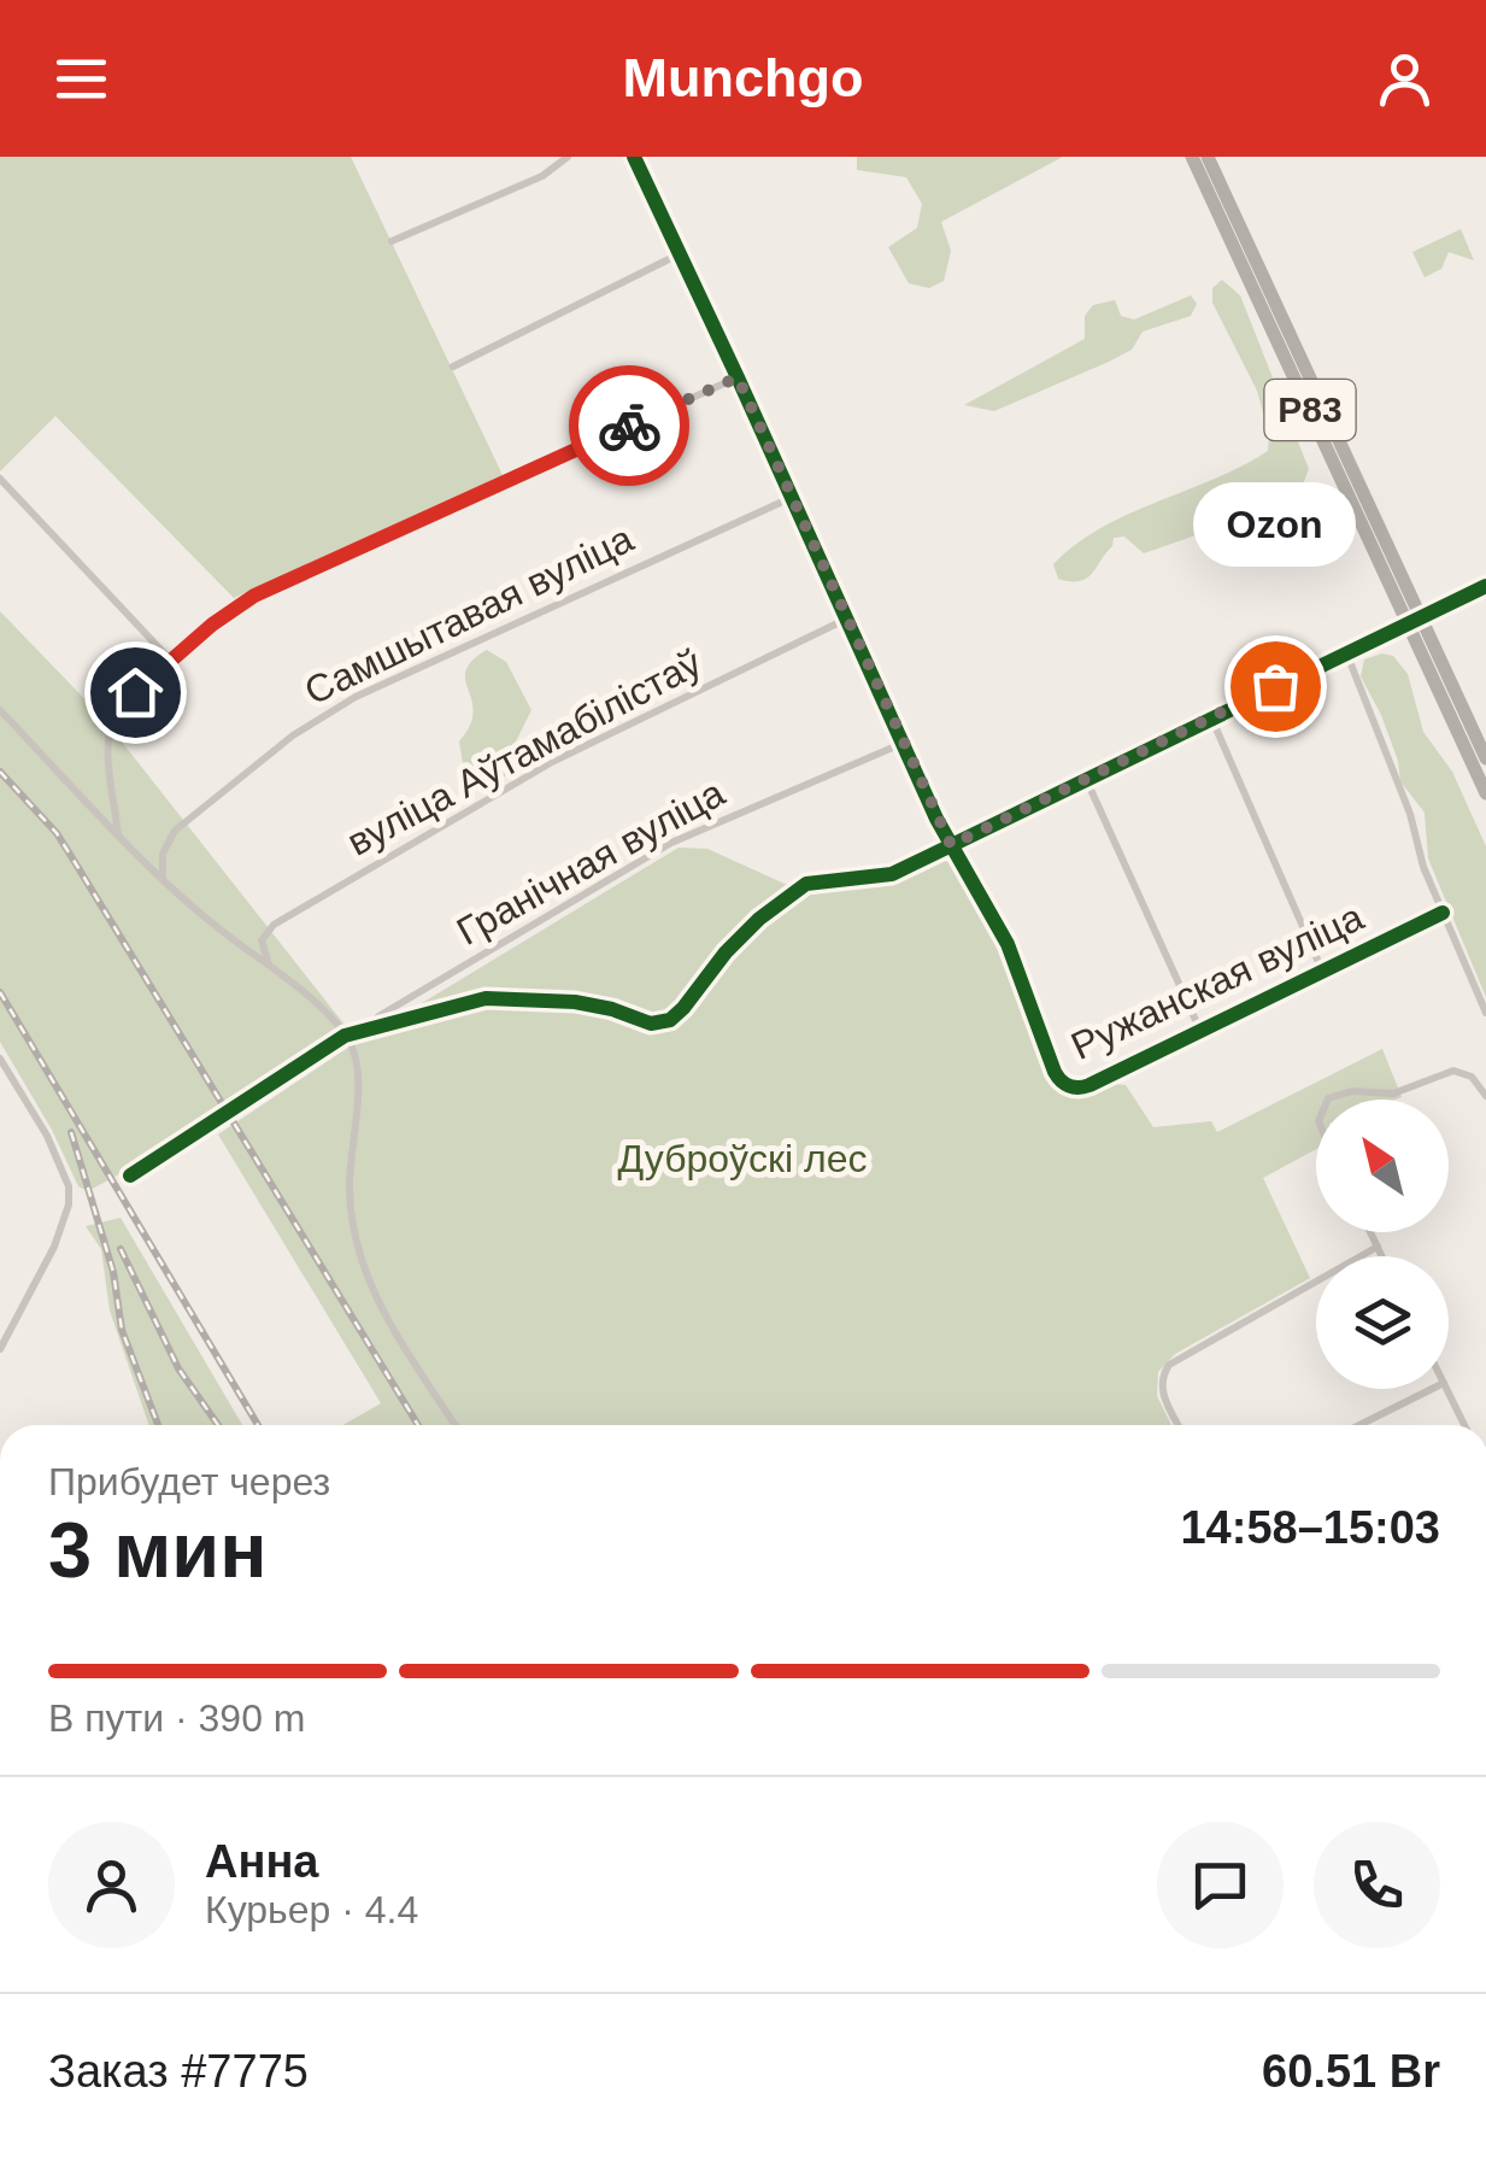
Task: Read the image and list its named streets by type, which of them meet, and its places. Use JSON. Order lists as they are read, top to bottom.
{
  "streets": {
    "highway": ["Р83"],
    "street": [
      "Самшытавая вуліца",
      "вуліца Аўтамабілістаў",
      "Гранічная вуліца",
      "Ружанская вуліца"
    ]
  },
  "parks": ["Дуброўскі лес"],
  "places": ["Ozon"],
  "north": "top left",
  "page": {
    "header": "Munchgo",
    "bubble": "Ozon",
    "heading": ["3 мин", "Прибудет через", "14:58–15:03"],
    "panel": [
      "Анна",
      "Курьер · 4.4",
      "Заказ #7775",
      "60.51 Br"
    ],
    "bar": "В пути · 390 m"
  }
}
